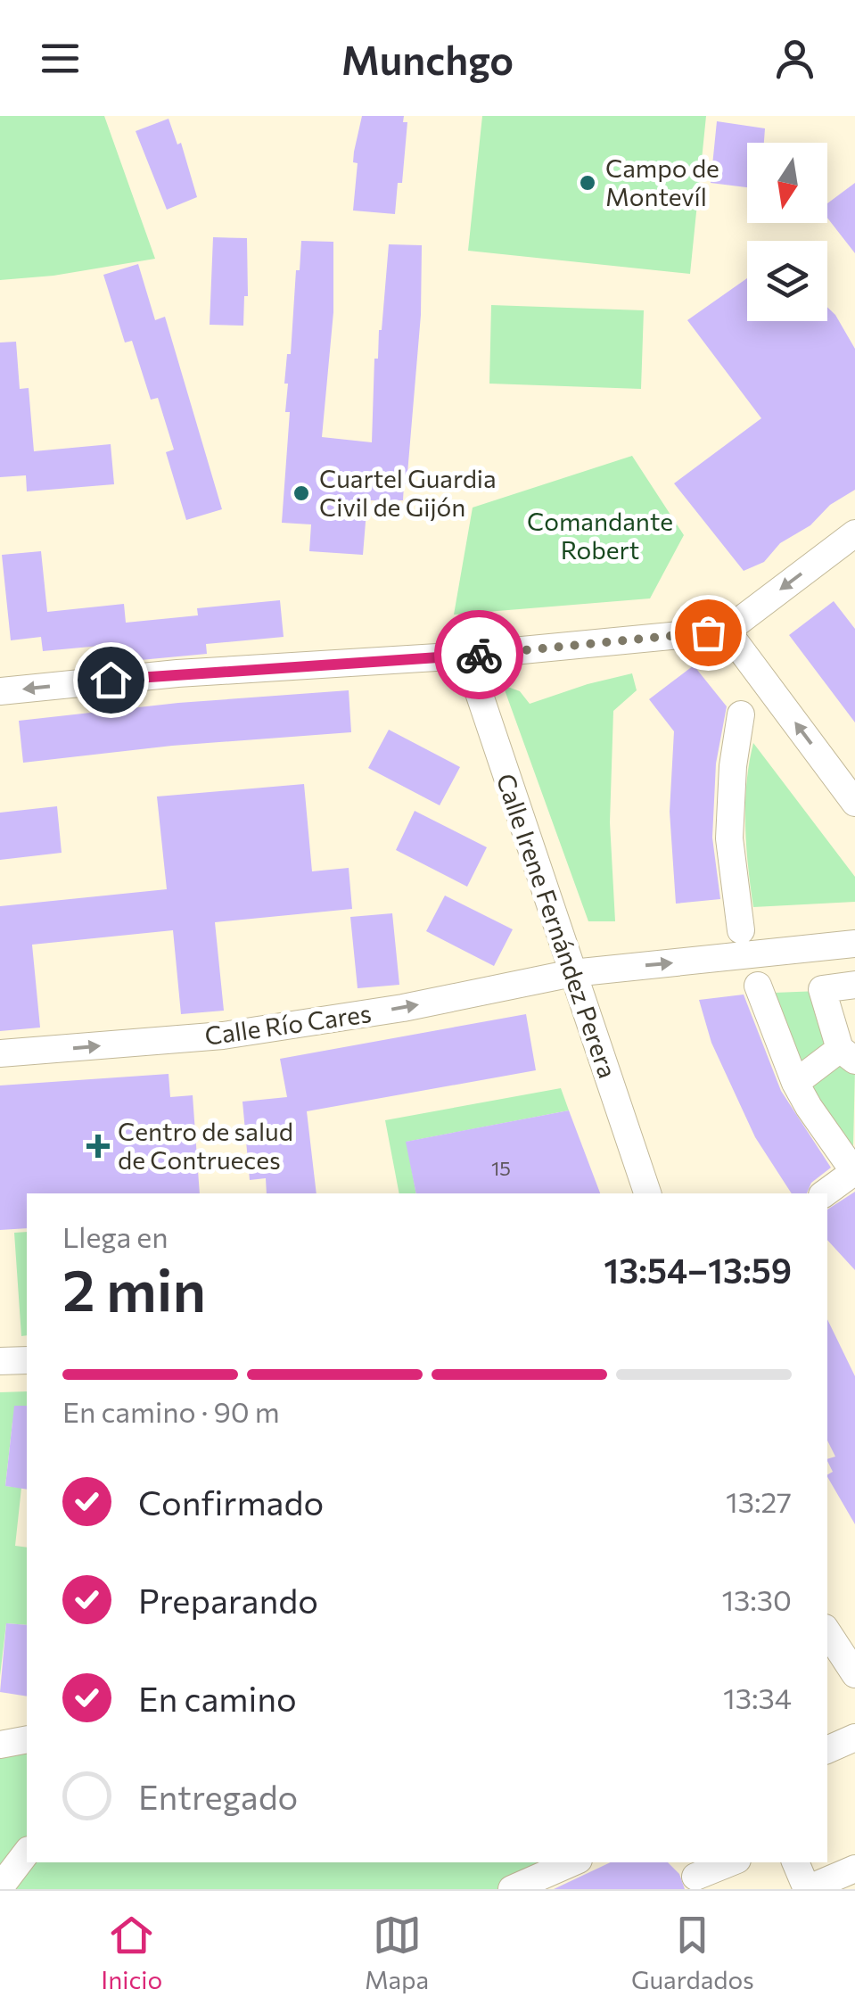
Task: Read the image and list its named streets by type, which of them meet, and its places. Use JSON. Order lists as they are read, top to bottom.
{
  "streets": {
    "street": ["Calle Irene Fernández Perera", "Calle Río Cares"]
  },
  "crossings": [
    ["Calle Irene Fernández Perera", "Calle Río Cares"]
  ],
  "one_way": ["Calle Río Cares"],
  "parks": ["Comandante Robert"],
  "places": {
    "other": ["Campo de Montevíl", "Cuartel Guardia Civil de Gijón"],
    "health": ["Centro de salud de Contrueces"]
  },
  "house_numbers": ["15"],
  "north": "bottom",
  "page": {
    "header": "Munchgo",
    "heading": ["2 min", "Llega en", "13:54–13:59"],
    "bar": "En camino · 90 m",
    "list": [
      ["Confirmado", "13:27"],
      ["Preparando", "13:30"],
      ["En camino", "13:34"],
      "Entregado"
    ],
    "tabs": ["Inicio", "Mapa", "Guardados"]
  }
}
